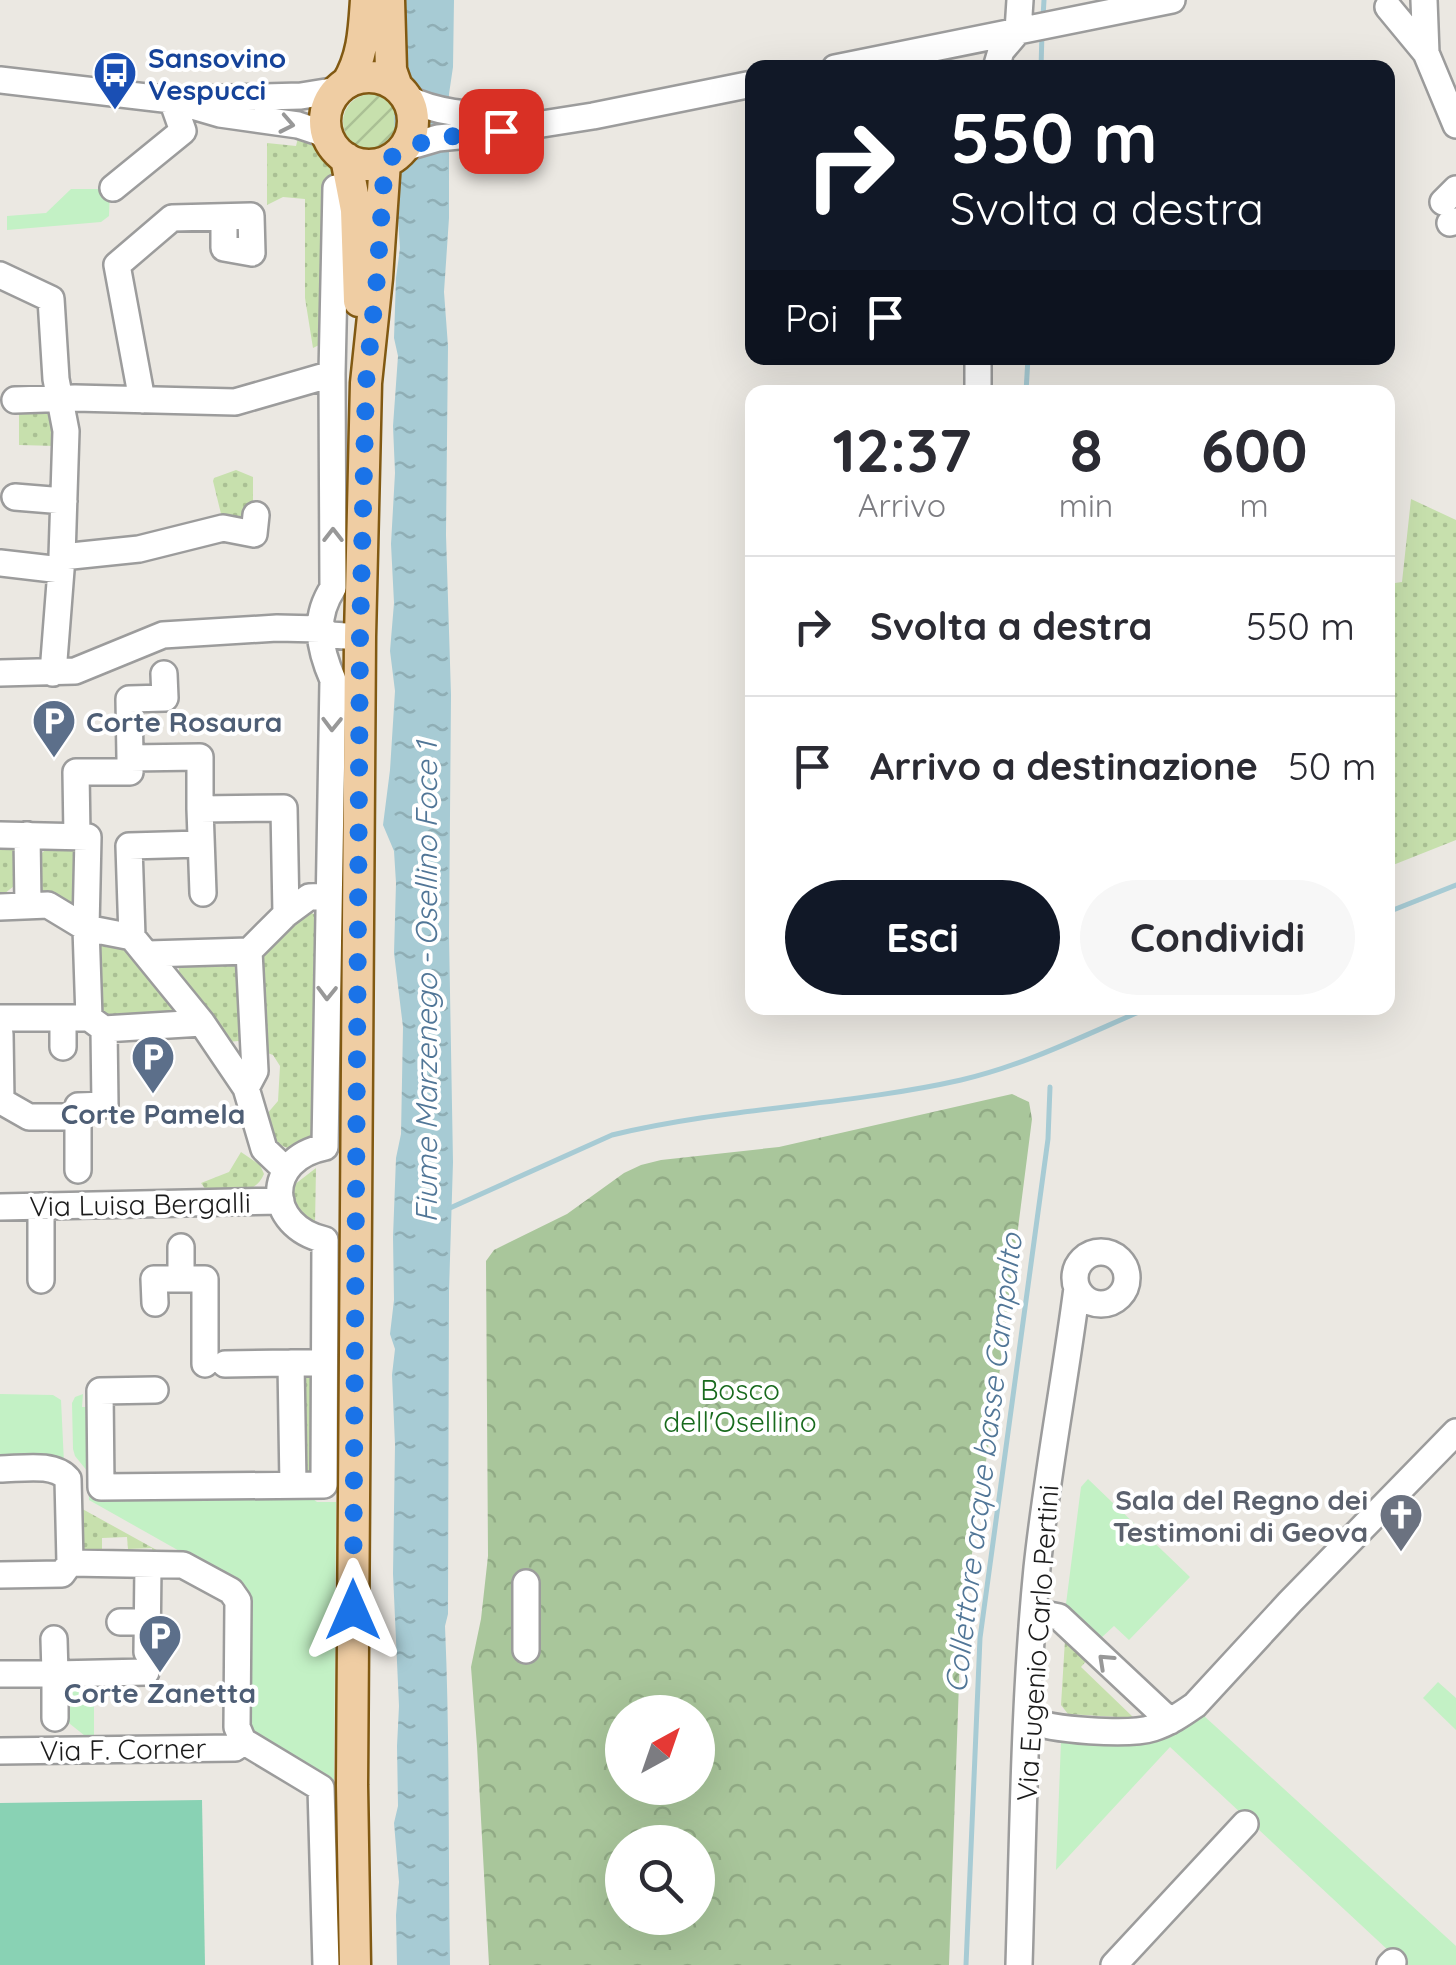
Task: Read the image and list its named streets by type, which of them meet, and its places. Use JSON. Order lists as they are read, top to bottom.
{
  "streets": {
    "street": ["Via Luisa Bergalli", "Via Eugenio Carlo Pertini", "Via F. Corner"]
  },
  "water": ["Fiume Marzenego - Osellino Foce 1", "Collettore acque basse Campalto"],
  "parks": ["Bosco dell'Osellino"],
  "places": {
    "bus stop": ["Sansovino Vespucci"],
    "parking": ["Corte Rosaura", "Corte Pamela", "Corte Zanetta"],
    "church": ["Sala del Regno dei Testimoni di Geova"]
  },
  "north": "top right",
  "page": {
    "turn": ["550 m", "Svolta a destra"],
    "then": "Poi",
    "eta": [
      "12:37",
      "Arrivo",
      "8",
      "min",
      "600",
      "m"
    ],
    "list": [
      {
        "name": "Svolta a destra",
        "value": "550 m"
      },
      {
        "name": "Arrivo a destinazione",
        "value": "50 m"
      }
    ],
    "buttons": ["Esci", "Condividi"]
  }
}
